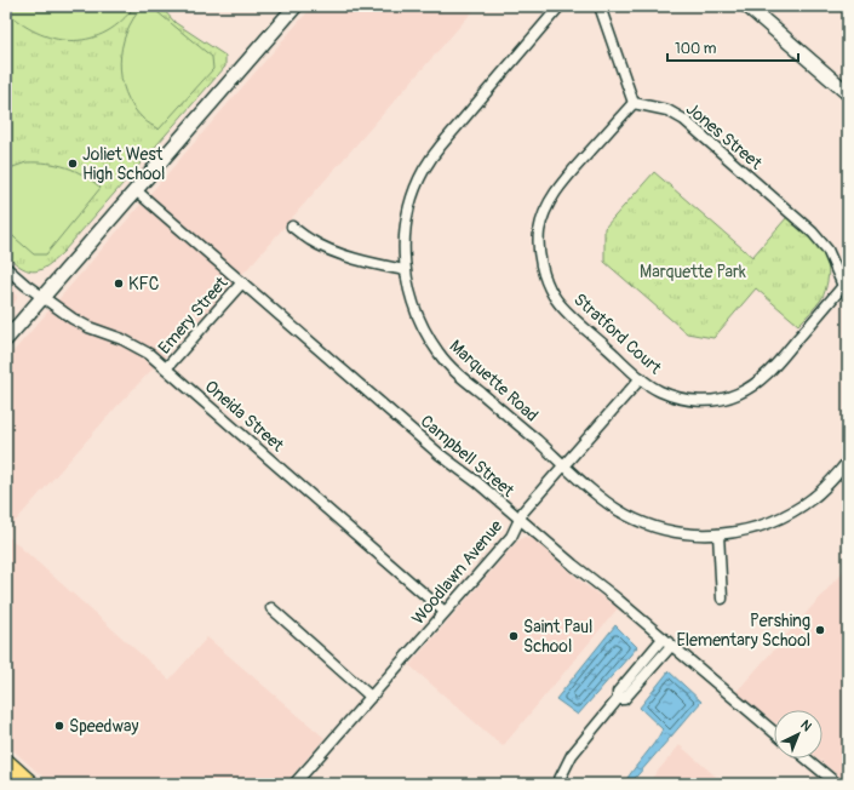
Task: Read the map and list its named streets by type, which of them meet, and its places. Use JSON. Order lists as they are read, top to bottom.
{
  "streets": {
    "street": [
      "Jones Street",
      "Emery Street",
      "Stratford Court",
      "Marquette Road",
      "Oneida Street",
      "Campbell Street",
      "Woodlawn Avenue"
    ]
  },
  "crossings": [
    ["Jones Street", "Stratford Court"],
    ["Emery Street", "Oneida Street"],
    ["Emery Street", "Campbell Street"],
    ["Stratford Court", "Woodlawn Avenue"],
    ["Marquette Road", "Woodlawn Avenue"],
    ["Oneida Street", "Woodlawn Avenue"],
    ["Campbell Street", "Woodlawn Avenue"]
  ],
  "parks": ["Marquette Park"],
  "places": [
    "Joliet West High School",
    "KFC",
    "Pershing Elementary School",
    "Saint Paul School",
    "Speedway"
  ],
  "scale_bar": "100 m",
  "north": "top right"
}
